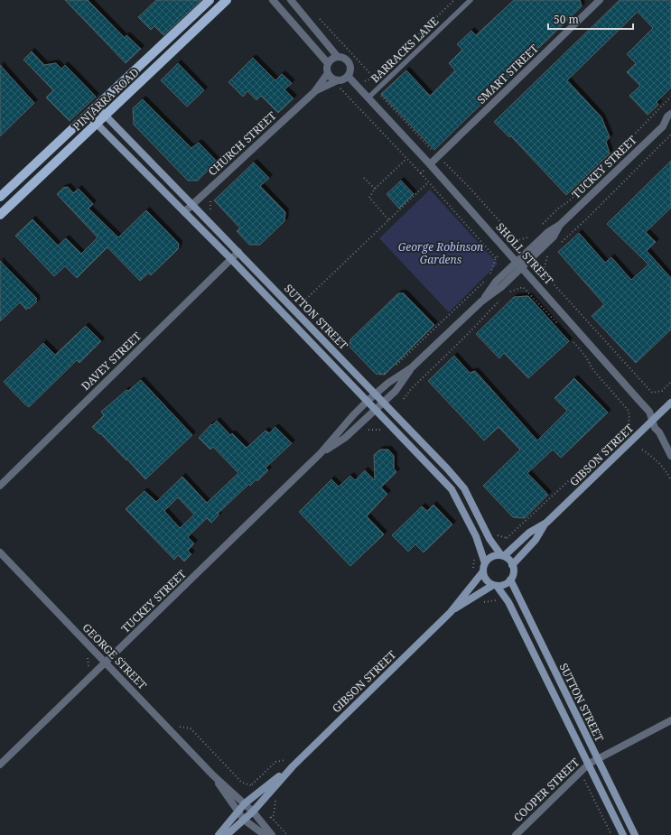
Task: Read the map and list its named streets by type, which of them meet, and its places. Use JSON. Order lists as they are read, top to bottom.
{
  "streets": {
    "main road": ["PINJARRA ROAD", "SUTTON STREET", "GIBSON STREET"],
    "street": [
      "SMART STREET",
      "CHURCH STREET",
      "TUCKEY STREET",
      "SHOLL STREET",
      "DAVEY STREET",
      "GEORGE STREET",
      "COOPER STREET"
    ],
    "lane": ["BARRACKS LANE"]
  },
  "crossings": [
    ["BARRACKS LANE", "SHOLL STREET"],
    ["SMART STREET", "SHOLL STREET"],
    ["PINJARRA ROAD", "SUTTON STREET"],
    ["CHURCH STREET", "SHOLL STREET"],
    ["CHURCH STREET", "SUTTON STREET"],
    ["TUCKEY STREET", "SHOLL STREET"],
    ["TUCKEY STREET", "SUTTON STREET"],
    ["TUCKEY STREET", "GEORGE STREET"],
    ["SHOLL STREET", "GIBSON STREET"],
    ["SUTTON STREET", "DAVEY STREET"],
    ["SUTTON STREET", "GIBSON STREET"],
    ["SUTTON STREET", "COOPER STREET"],
    ["GIBSON STREET", "GEORGE STREET"]
  ],
  "parks": ["George Robinson Gardens"],
  "scale_bar": "50 m"
}
